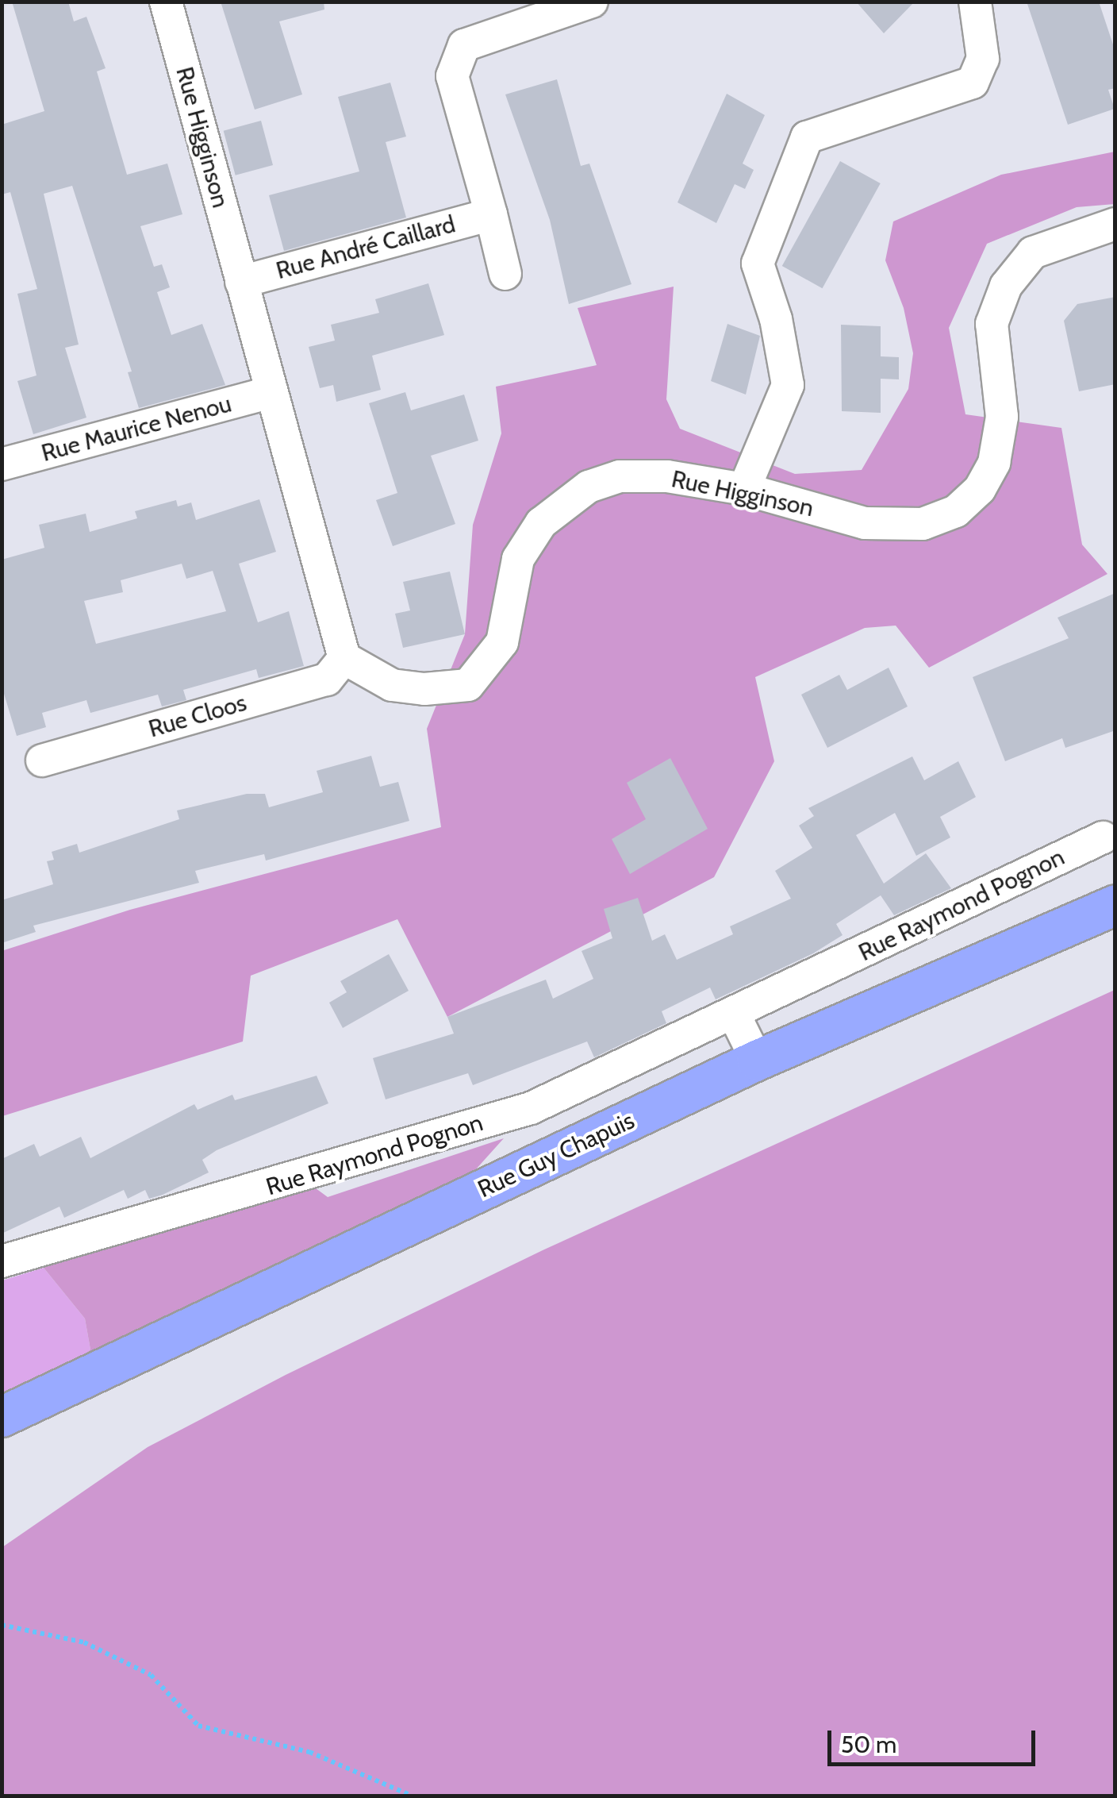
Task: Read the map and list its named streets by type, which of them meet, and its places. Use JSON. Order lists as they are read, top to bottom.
{
  "streets": {
    "main road": ["Rue Guy Chapuis"],
    "street": [
      "Rue Higginson",
      "Rue André Caillard",
      "Rue Maurice Nenou",
      "Rue Cloos",
      "Rue Raymond Pognon"
    ]
  },
  "crossings": [
    ["Rue Higginson", "Rue André Caillard"],
    ["Rue Higginson", "Rue Maurice Nenou"],
    ["Rue Higginson", "Rue Cloos"]
  ],
  "scale_bar": "50 m"
}
